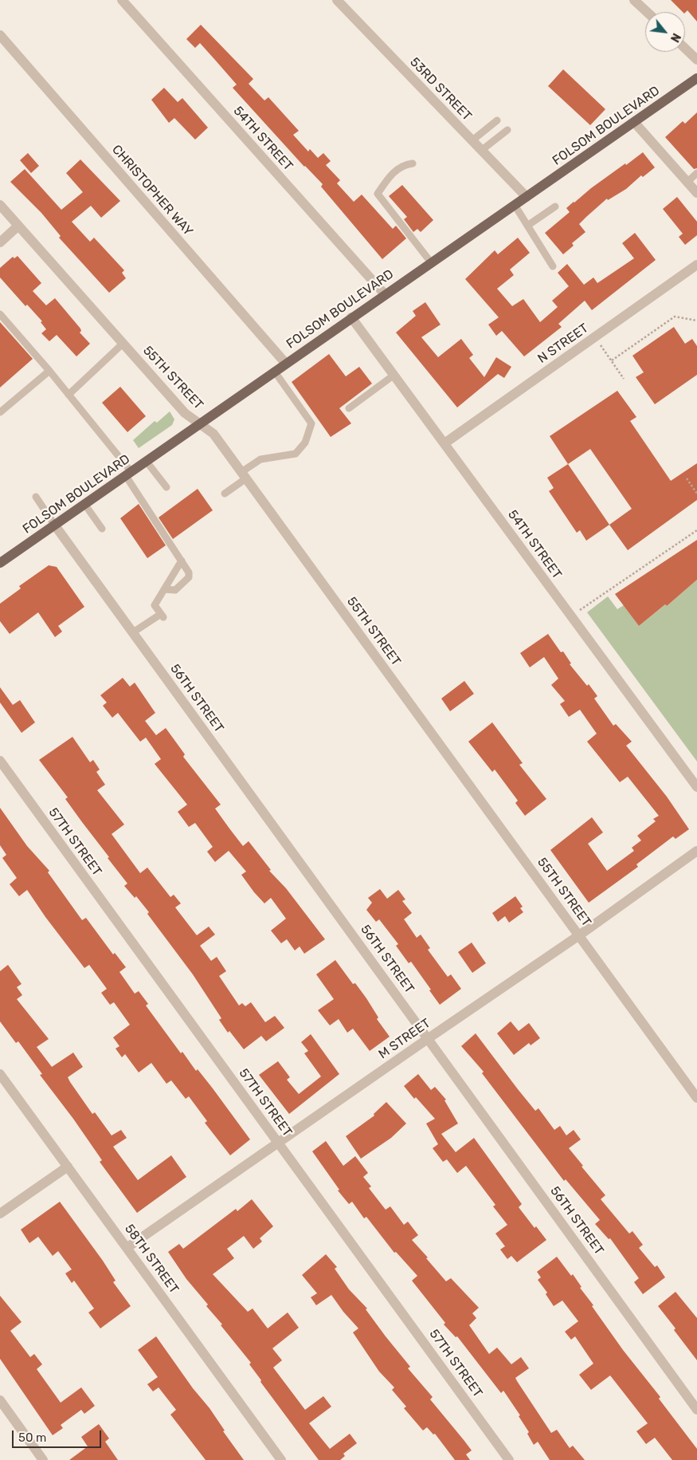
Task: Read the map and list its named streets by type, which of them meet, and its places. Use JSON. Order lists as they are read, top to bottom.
{
  "streets": {
    "main road": ["FOLSOM BOULEVARD"],
    "street": [
      "53RD STREET",
      "54TH STREET",
      "CHRISTOPHER WAY",
      "N STREET",
      "55TH STREET",
      "56TH STREET",
      "57TH STREET",
      "M STREET",
      "58TH STREET"
    ]
  },
  "crossings": [
    ["53RD STREET", "FOLSOM BOULEVARD"],
    ["FOLSOM BOULEVARD", "54TH STREET"],
    ["FOLSOM BOULEVARD", "CHRISTOPHER WAY"],
    ["FOLSOM BOULEVARD", "55TH STREET"],
    ["FOLSOM BOULEVARD", "56TH STREET"],
    ["54TH STREET", "N STREET"],
    ["55TH STREET", "M STREET"],
    ["56TH STREET", "M STREET"],
    ["57TH STREET", "M STREET"],
    ["M STREET", "58TH STREET"]
  ],
  "scale_bar": "50 m",
  "north": "bottom right"
}
